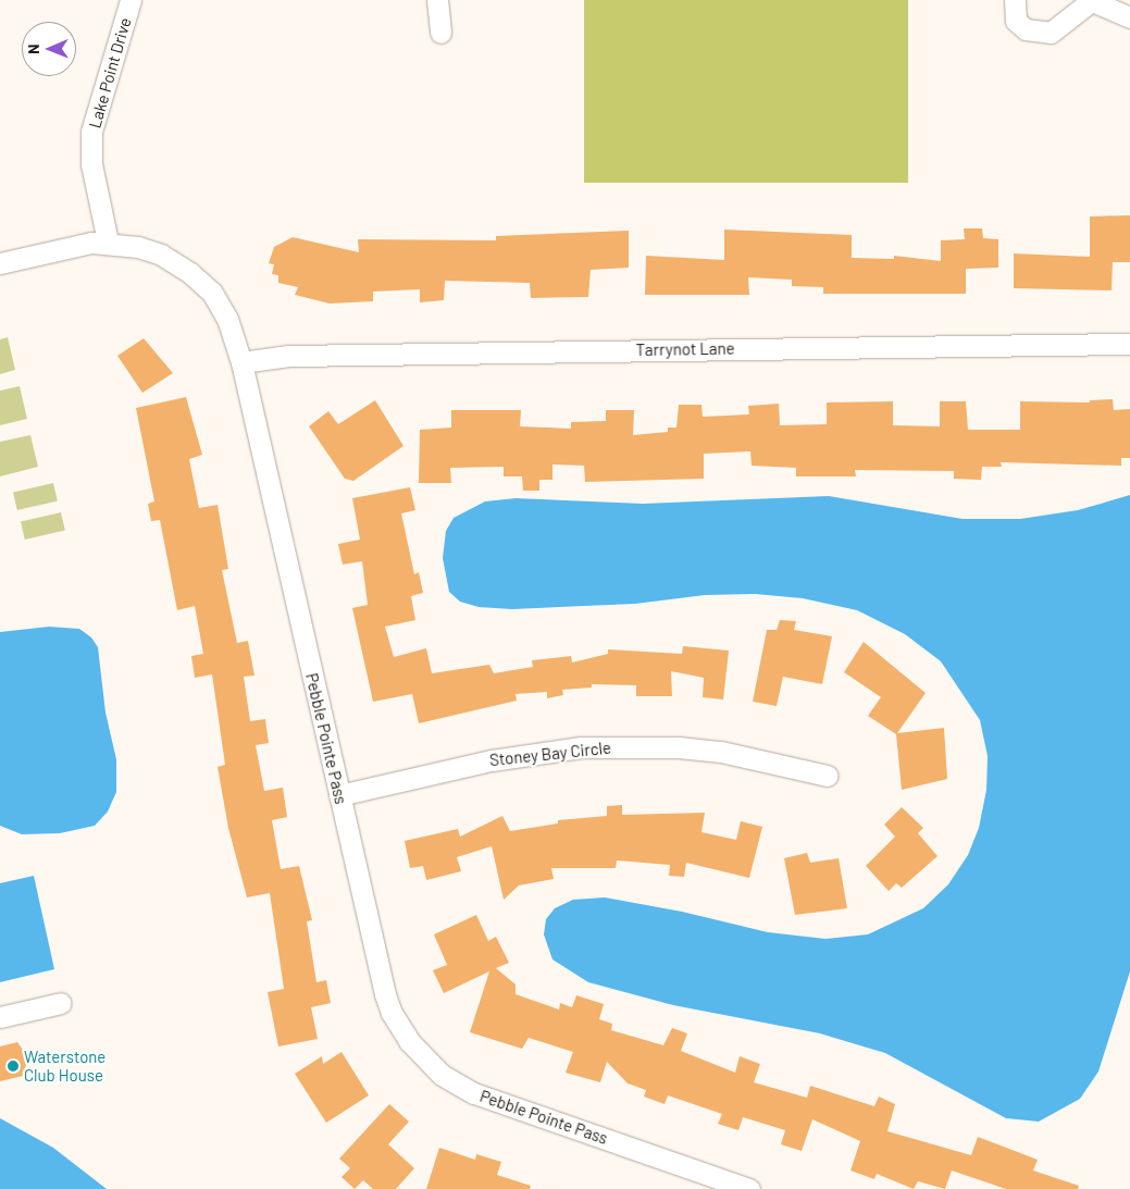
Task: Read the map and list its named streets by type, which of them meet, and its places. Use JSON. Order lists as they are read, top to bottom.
{
  "streets": {
    "street": [
      "Lake Point Drive",
      "Tarrynot Lane",
      "Pebble Pointe Pass",
      "Stoney Bay Circle"
    ]
  },
  "crossings": [
    ["Lake Point Drive", "Pebble Pointe Pass"],
    ["Tarrynot Lane", "Pebble Pointe Pass"],
    ["Pebble Pointe Pass", "Stoney Bay Circle"]
  ],
  "places": ["Waterstone Club House"],
  "north": "left"
}
